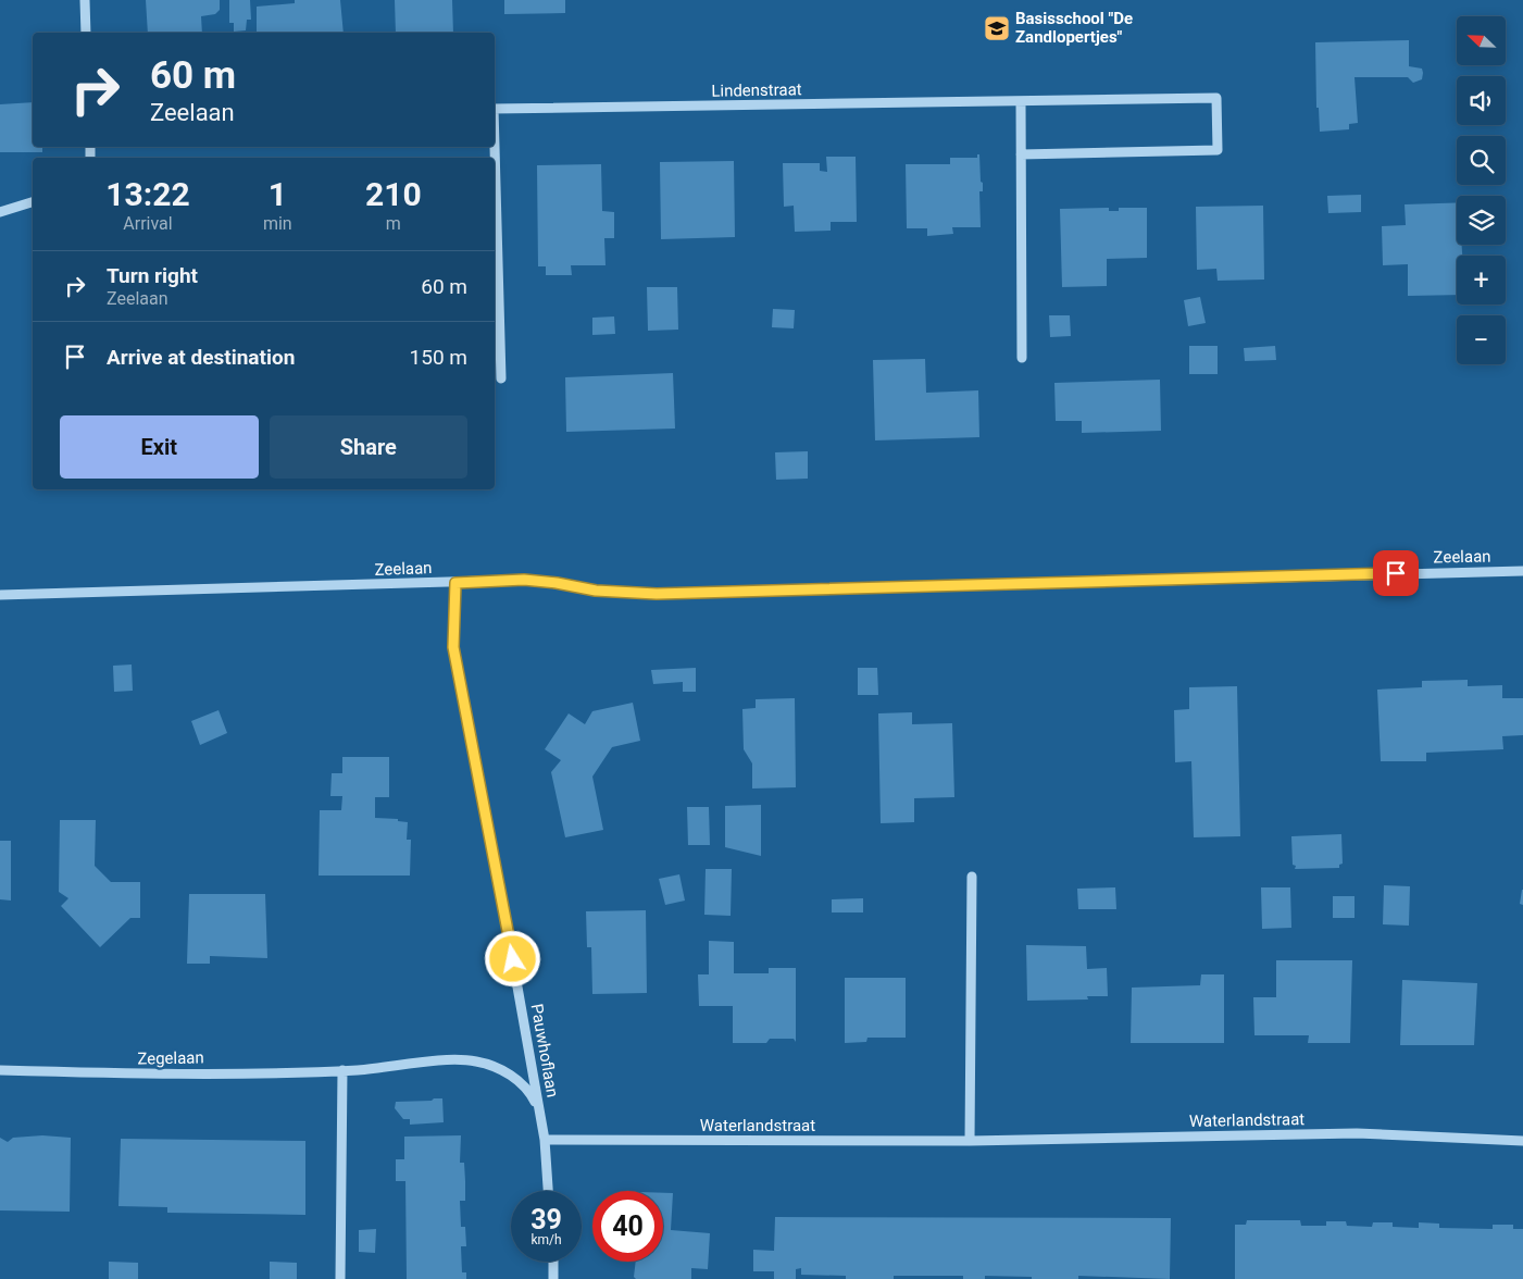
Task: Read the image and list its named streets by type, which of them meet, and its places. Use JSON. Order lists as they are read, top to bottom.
{
  "streets": {
    "street": [
      "Lindenstraat",
      "Zeelaan",
      "Pauwhoflaan",
      "Zegelaan",
      "Waterlandstraat"
    ]
  },
  "crossings": [
    ["Zeelaan", "Pauwhoflaan"],
    ["Pauwhoflaan", "Zegelaan"],
    ["Pauwhoflaan", "Waterlandstraat"]
  ],
  "places": {
    "school or university": ["Basisschool \"De Zandlopertjes\""]
  },
  "north": "top left",
  "page": {
    "map_buttons": ["+", "−"],
    "turn": ["60 m", "Zeelaan"],
    "eta": [
      "13:22",
      "Arrival",
      "1",
      "min",
      "210",
      "m"
    ],
    "list": [
      {
        "name": "Turn right",
        "note": "Zeelaan",
        "value": "60 m"
      },
      {
        "name": "Arrive at destination",
        "value": "150 m"
      }
    ],
    "buttons": ["Exit", "Share"],
    "speed": "39 km/h",
    "limit": "40"
  }
}
